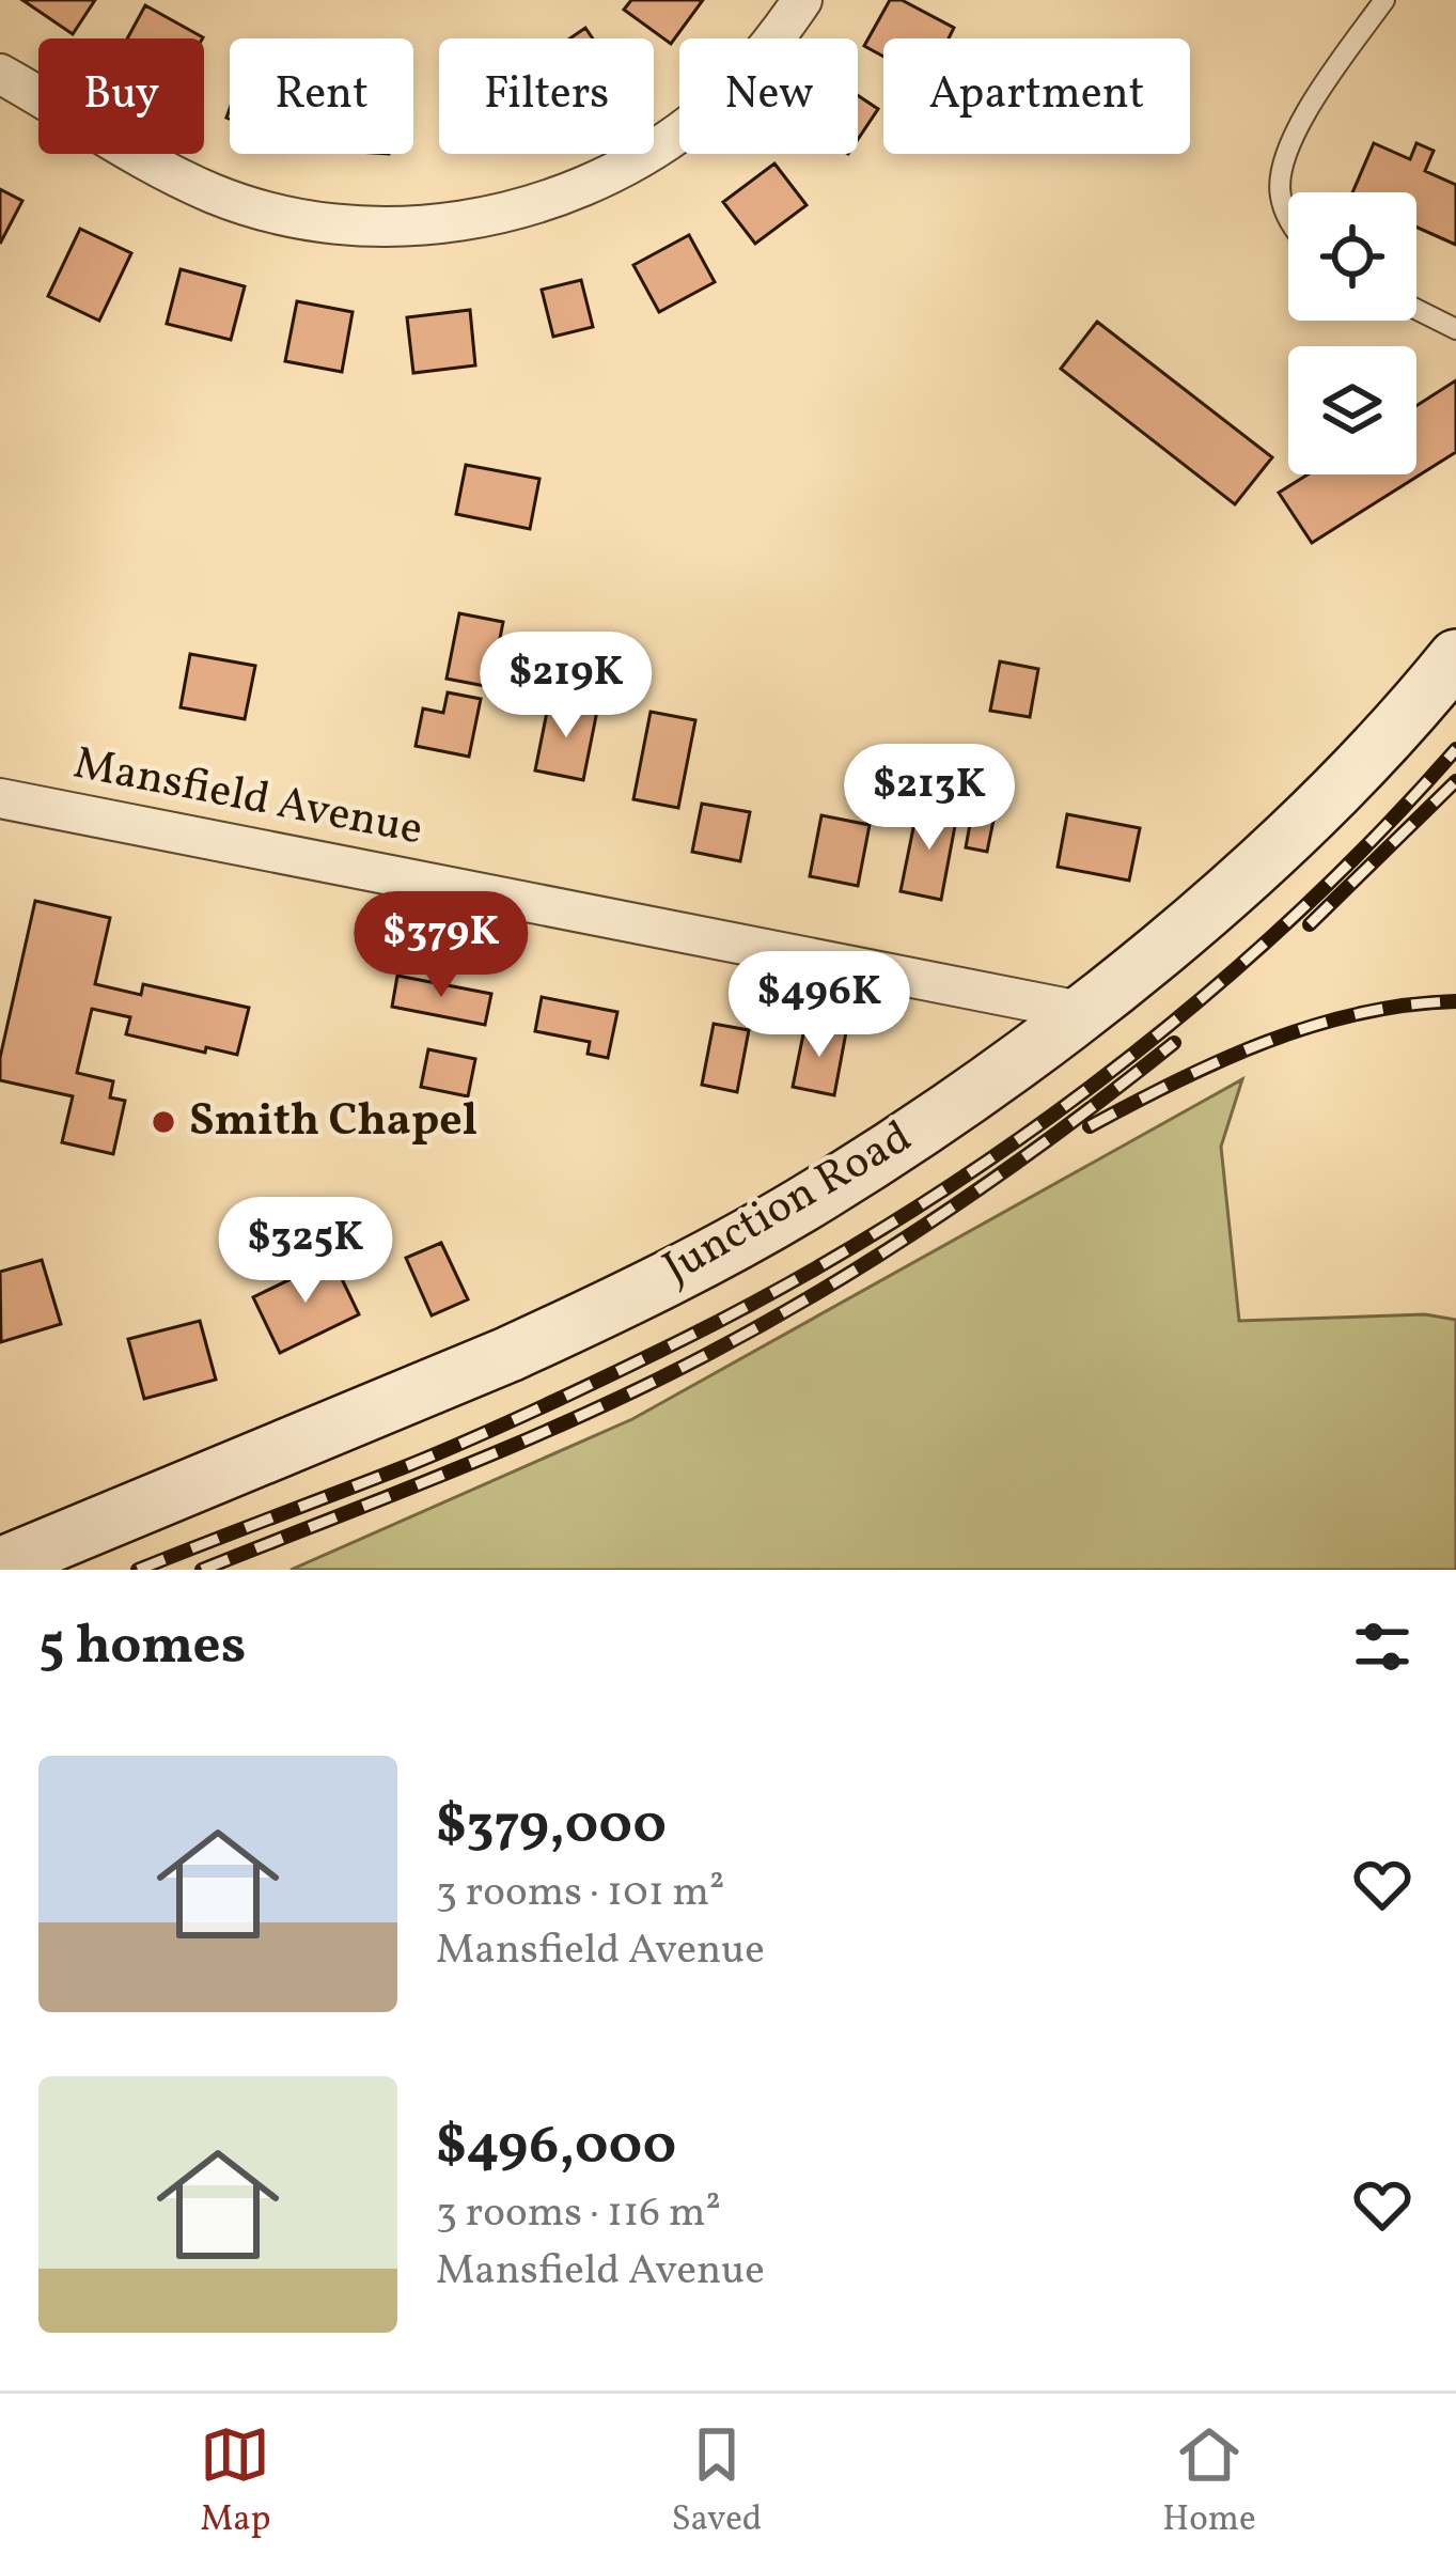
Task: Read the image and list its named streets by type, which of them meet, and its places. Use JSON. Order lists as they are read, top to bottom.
{
  "streets": {
    "street": ["Mansfield Avenue", "Junction Road"]
  },
  "crossings": [
    ["Mansfield Avenue", "Junction Road"]
  ],
  "places": ["Smith Chapel"],
  "page": {
    "chip": [
      "Buy",
      "Rent",
      "Filters",
      "New",
      "Apartment"
    ],
    "price": [
      "$219K",
      "$213K",
      "$379K",
      "$496K",
      "$325K"
    ],
    "heading": "5 homes",
    "list": [
      {
        "name": "$379,000",
        "note": "3 rooms · 101 m² · Mansfield Avenue"
      },
      {
        "name": "$496,000",
        "note": "3 rooms · 116 m² · Mansfield Avenue"
      }
    ],
    "tabs": ["Map", "Saved", "Home"]
  }
}
